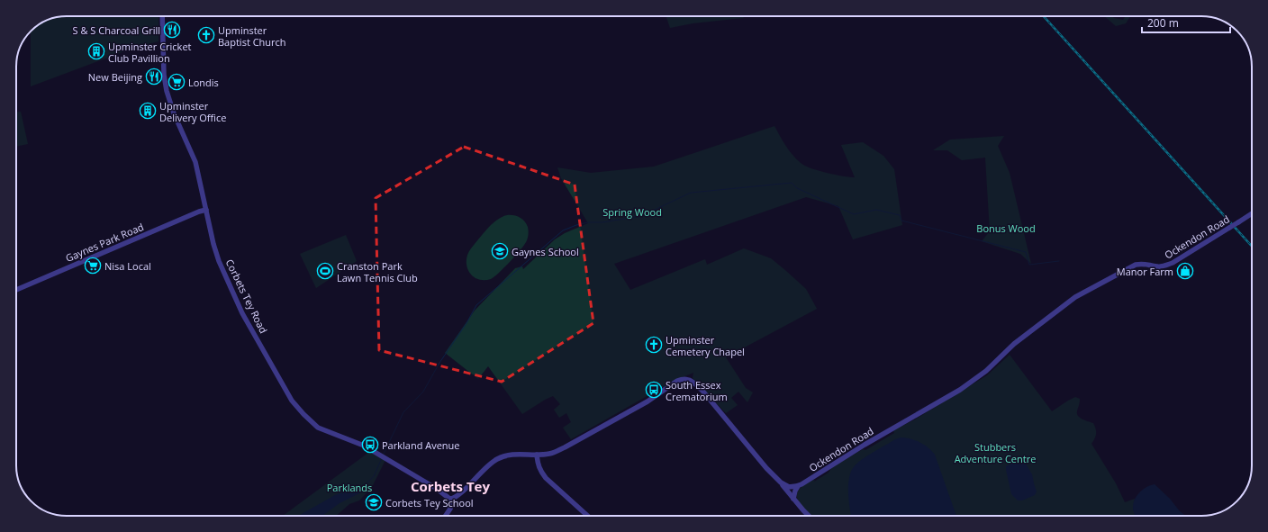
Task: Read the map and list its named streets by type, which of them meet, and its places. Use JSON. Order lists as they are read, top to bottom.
{
  "streets": {
    "main road": ["Ockendon Road", "Gaynes Park Road", "Corbets Tey Road"]
  },
  "crossings": [
    ["Gaynes Park Road", "Corbets Tey Road"]
  ],
  "districts": ["Corbets Tey"],
  "parks": [
    "Spring Wood",
    "Bonus Wood",
    "Stubbers Adventure Centre",
    "Parklands"
  ],
  "places": {
    "restaurant": ["S & S Charcoal Grill", "New Beijing"],
    "church": ["Upminster Baptist Church", "Upminster Cemetery Chapel"],
    "building": ["Upminster Cricket Club Pavillion", "Upminster Delivery Office"],
    "supermarket": ["Londis", "Nisa Local"],
    "school or university": ["Gaynes School", "Corbets Tey School"],
    "sports": ["Cranston Park Lawn Tennis Club"],
    "shop": ["Manor Farm"],
    "bus stop": ["South Essex Crematorium", "Parkland Avenue"]
  },
  "scale_bar": "200 m"
}
